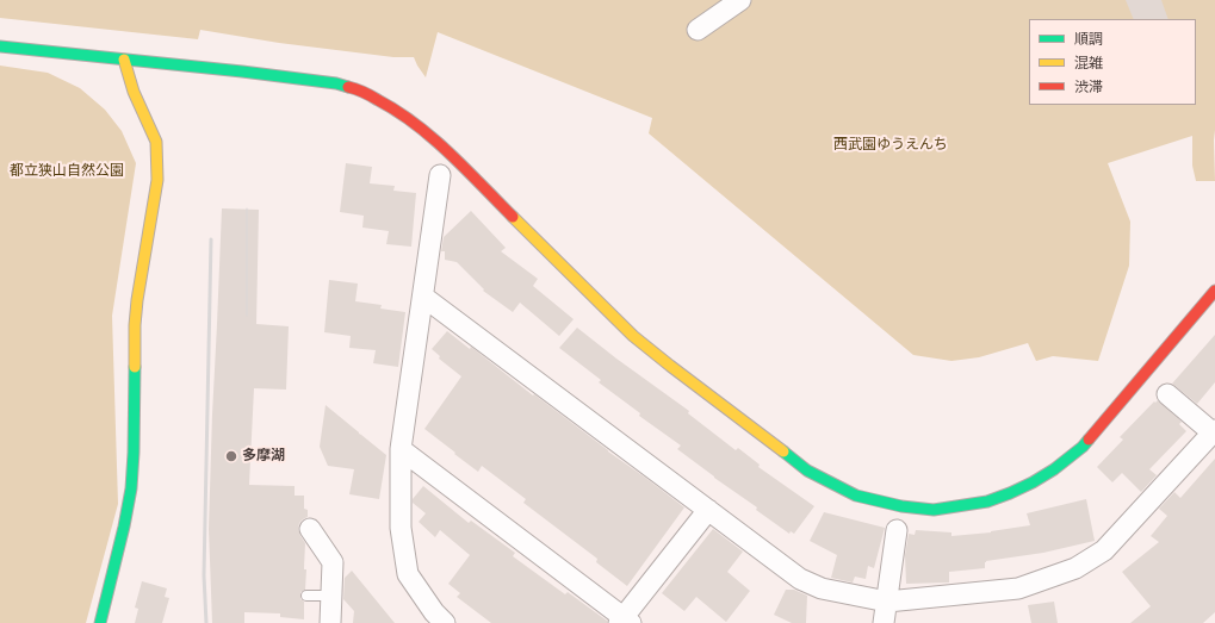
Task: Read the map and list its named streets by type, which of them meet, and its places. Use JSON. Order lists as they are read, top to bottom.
{
  "parks": ["西武園ゆうえんち", "都立狭山自然公園"],
  "places": ["多摩湖"],
  "legend": ["順調", "混雑", "渋滞"]
}
